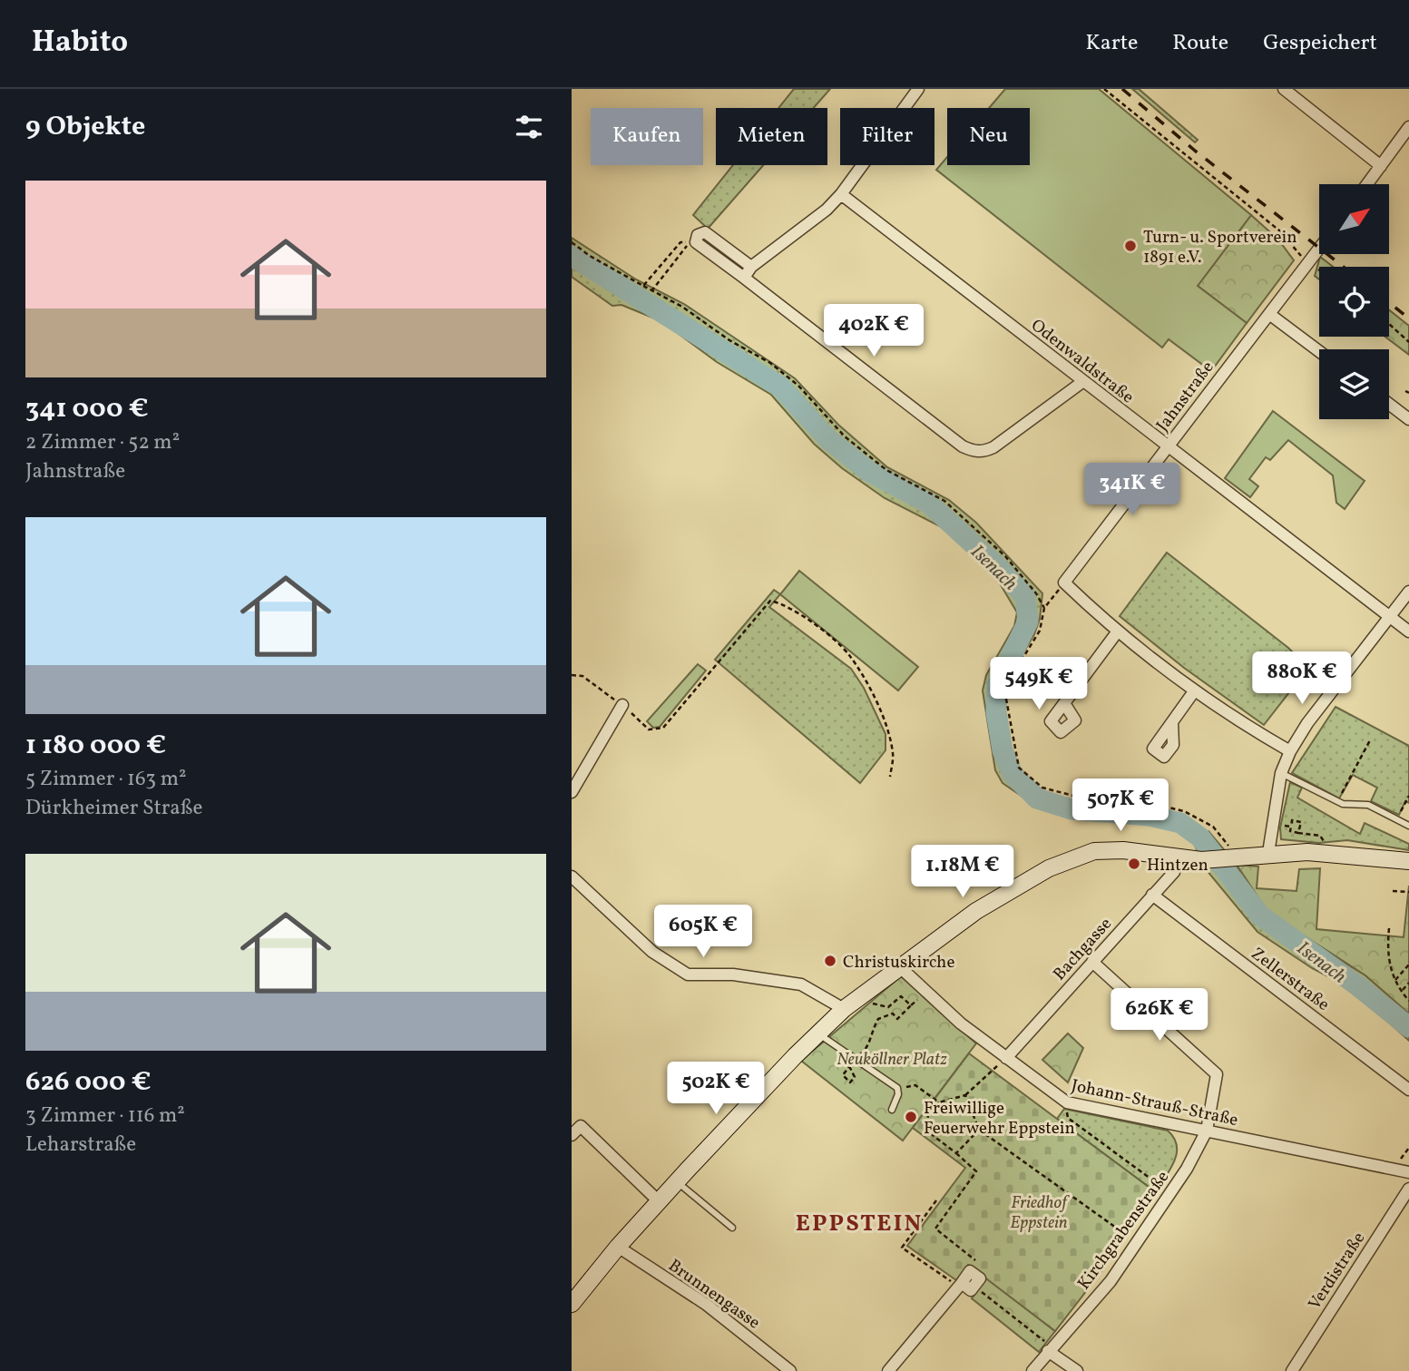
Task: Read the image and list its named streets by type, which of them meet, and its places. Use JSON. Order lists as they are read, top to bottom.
{
  "streets": {
    "street": [
      "Odenwaldstraße",
      "Jahnstraße",
      "Bachgasse",
      "Zellerstraße",
      "Johann-Strauß-Straße",
      "Kirchgrabenstraße",
      "Verdistraße",
      "Brunnengasse"
    ]
  },
  "crossings": [
    ["Odenwaldstraße", "Jahnstraße"],
    ["Bachgasse", "Zellerstraße"],
    ["Bachgasse", "Johann-Strauß-Straße"],
    ["Johann-Strauß-Straße", "Kirchgrabenstraße"]
  ],
  "districts": ["EPPSTEIN"],
  "water": ["Isenach"],
  "parks": ["Neuköllner Platz", "Friedhof Eppstein"],
  "places": [
    "Turn- u. Sportverein 1891 e.V.",
    "Hintzen",
    "Christuskirche",
    "Freiwillige Feuerwehr Eppstein"
  ],
  "north": "top right",
  "page": {
    "header": "Habito",
    "nav": ["Karte", "Route", "Gespeichert"],
    "heading": "9 Objekte",
    "chip": [
      "Kaufen",
      "Mieten",
      "Filter",
      "Neu"
    ],
    "list": [
      {
        "name": "341 000 €",
        "note": "2 Zimmer · 52 m² · Jahnstraße"
      },
      {
        "name": "1 180 000 €",
        "note": "5 Zimmer · 163 m² · Dürkheimer Straße"
      },
      {
        "name": "626 000 €",
        "note": "3 Zimmer · 116 m² · Leharstraße"
      }
    ],
    "price": [
      "402K €",
      "341K €",
      "880K €",
      "549K €",
      "507K €",
      "1.18M €",
      "605K €",
      "626K €",
      "502K €"
    ]
  }
}
